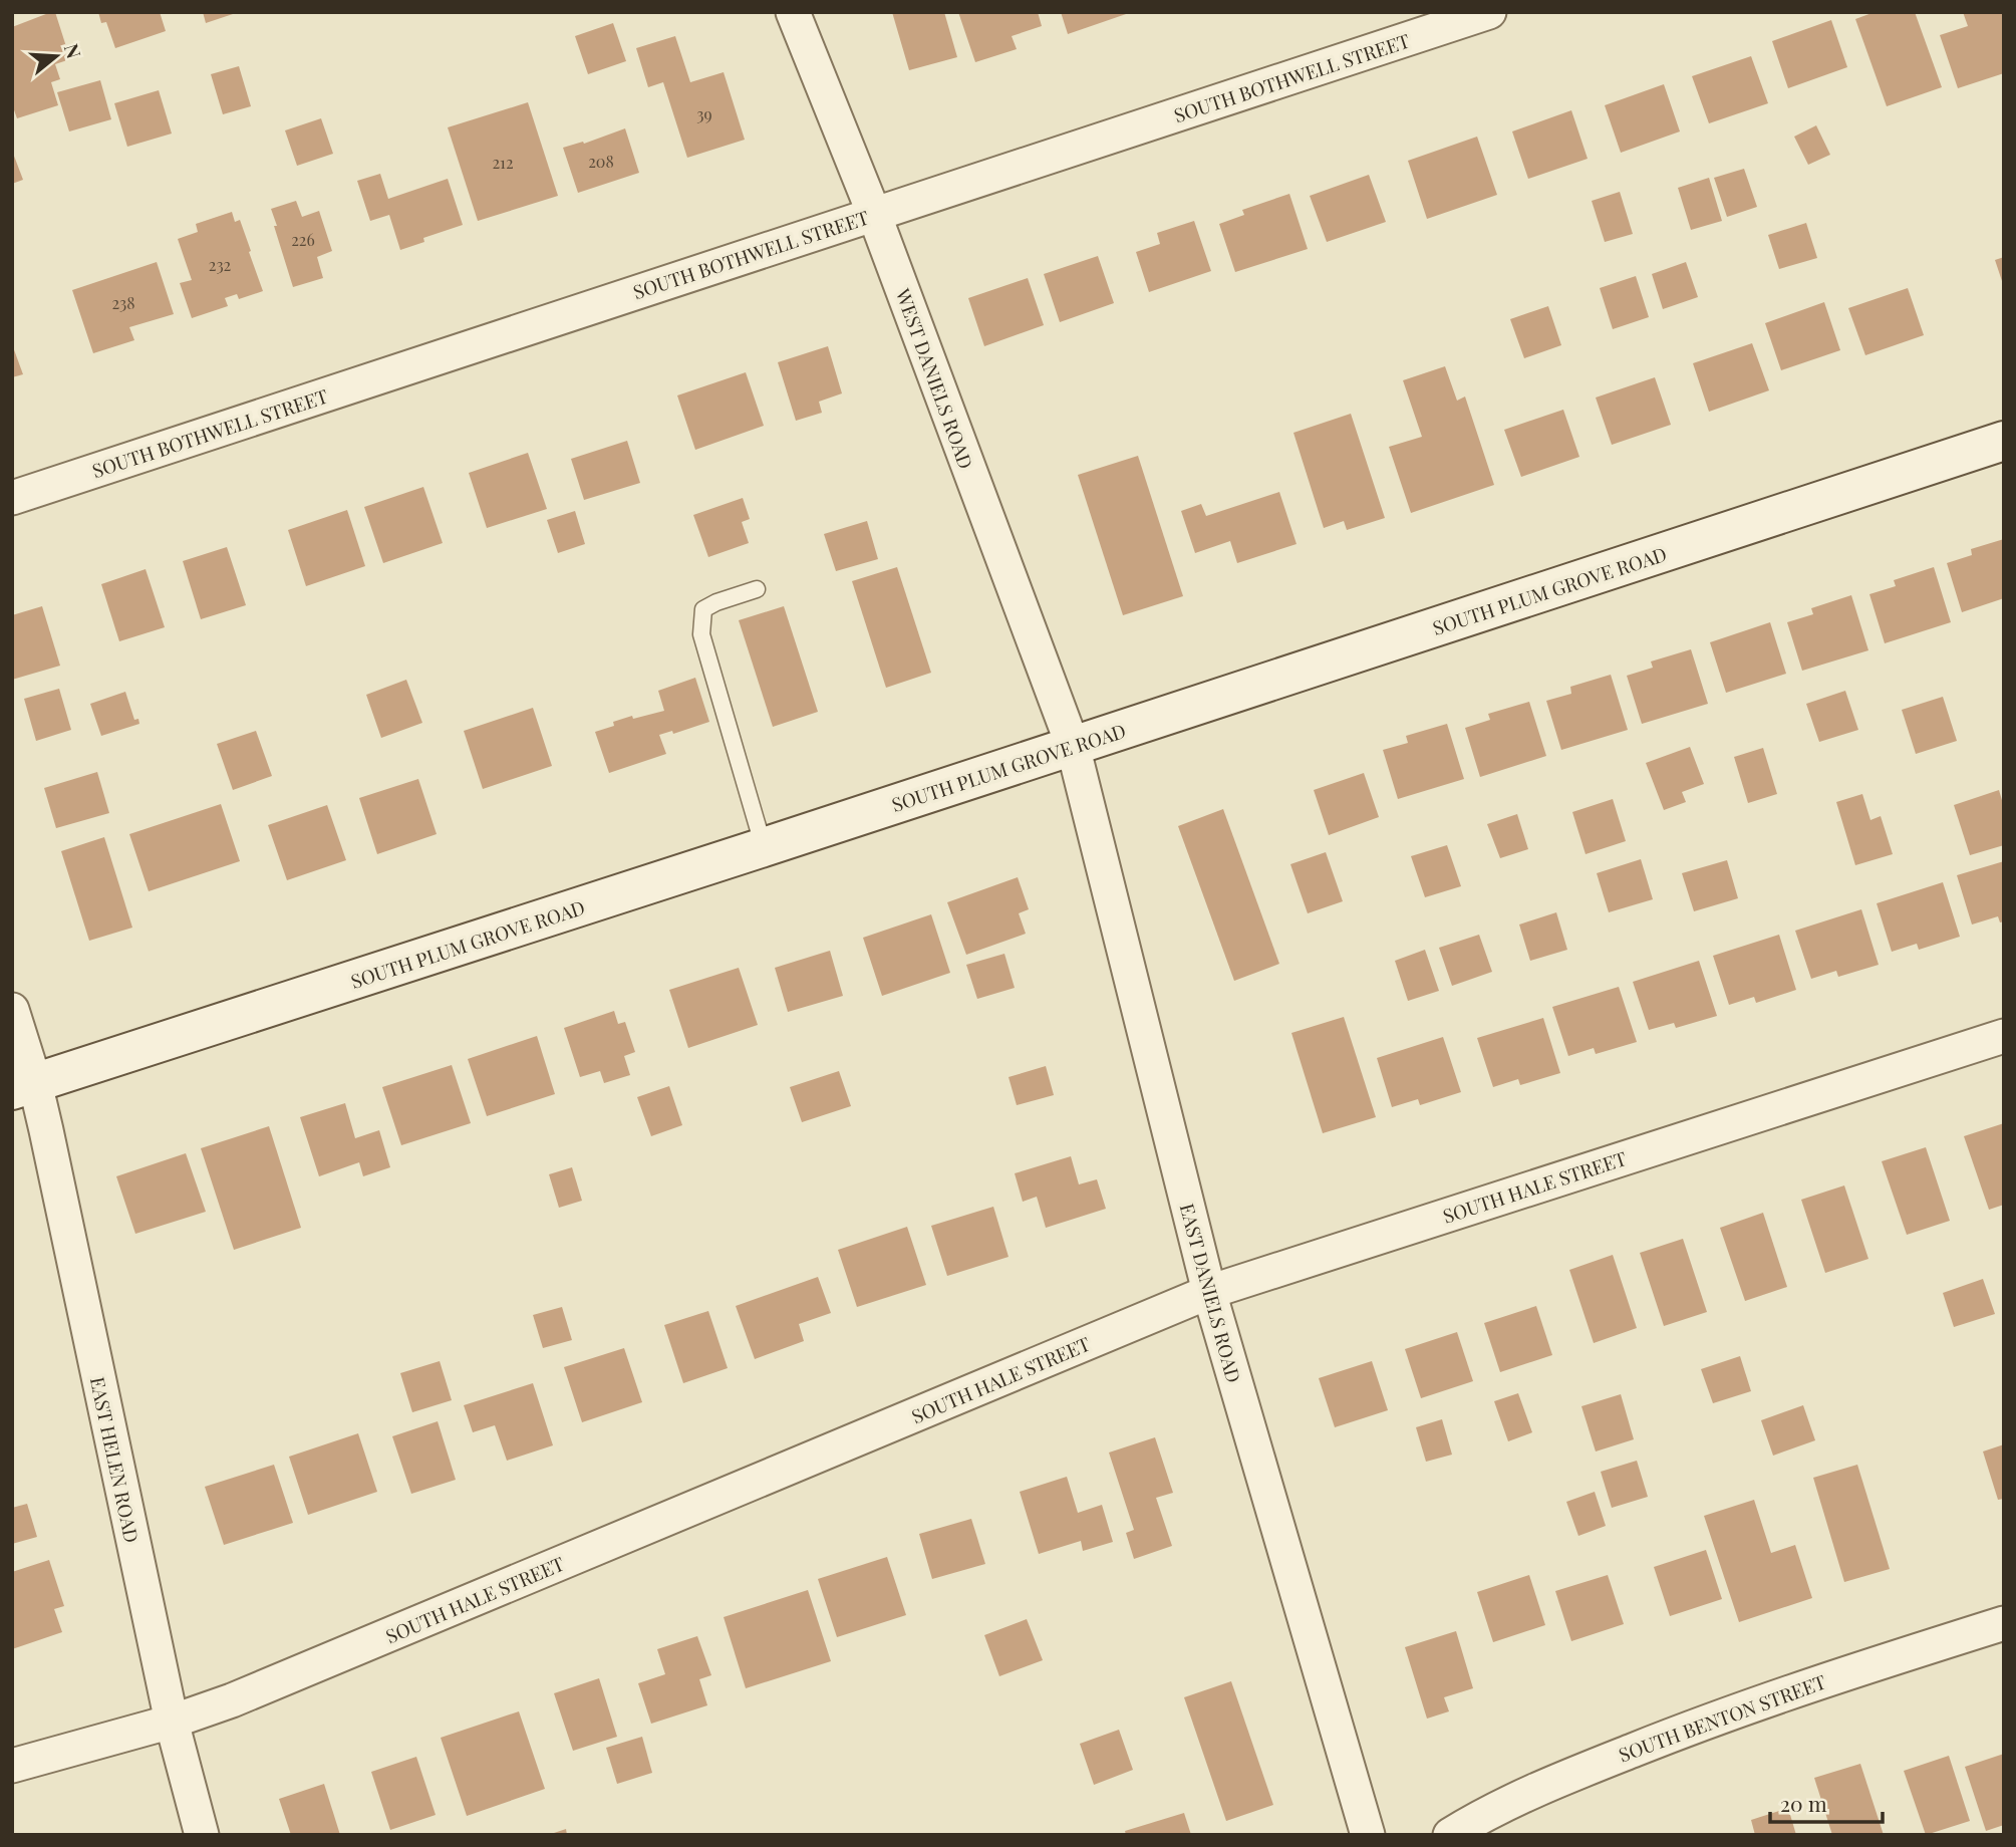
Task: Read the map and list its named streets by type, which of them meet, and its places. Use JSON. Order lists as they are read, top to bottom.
{
  "streets": {
    "main road": ["SOUTH PLUM GROVE ROAD"],
    "street": [
      "SOUTH BOTHWELL STREET",
      "WEST DANIELS ROAD",
      "SOUTH HALE STREET",
      "EAST DANIELS ROAD",
      "EAST HELEN ROAD",
      "SOUTH BENTON STREET"
    ]
  },
  "crossings": [
    ["SOUTH BOTHWELL STREET", "WEST DANIELS ROAD"],
    ["WEST DANIELS ROAD", "SOUTH PLUM GROVE ROAD"],
    ["WEST DANIELS ROAD", "EAST DANIELS ROAD"],
    ["SOUTH PLUM GROVE ROAD", "EAST DANIELS ROAD"],
    ["SOUTH PLUM GROVE ROAD", "EAST HELEN ROAD"],
    ["SOUTH HALE STREET", "EAST DANIELS ROAD"],
    ["SOUTH HALE STREET", "EAST HELEN ROAD"]
  ],
  "house_numbers": [
    "39",
    "208",
    "212",
    "226",
    "232",
    "238"
  ],
  "scale_bar": "20 m",
  "north": "right"
}
